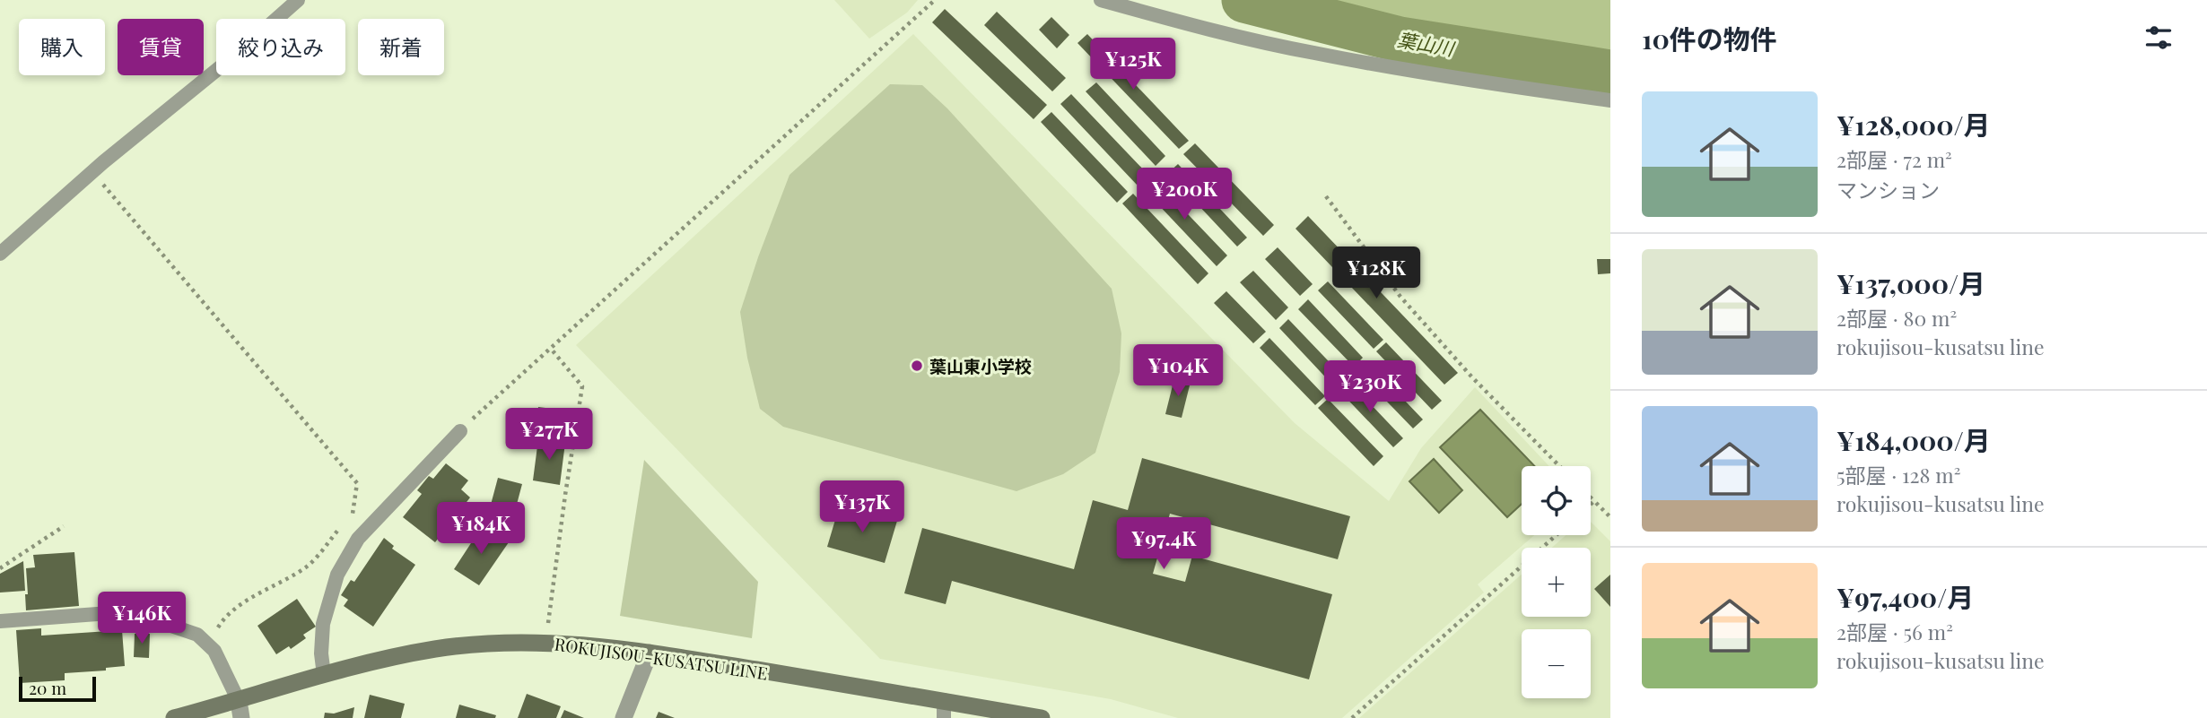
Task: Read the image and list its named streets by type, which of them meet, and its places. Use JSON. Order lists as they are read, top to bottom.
{
  "streets": {
    "main road": ["ROKUJISOU-KUSATSU LINE"]
  },
  "water": ["葉山川"],
  "places": ["葉山東小学校"],
  "scale_bar": "20 m",
  "page": {
    "heading": "10件の物件",
    "chip": [
      "購入",
      "賃貸",
      "絞り込み",
      "新着"
    ],
    "price": [
      "¥125K",
      "¥200K",
      "¥128K",
      "¥104K",
      "¥230K",
      "¥277K",
      "¥137K",
      "¥184K",
      "¥97.4K",
      "¥146K"
    ],
    "list": [
      {
        "name": "¥128,000/月",
        "note": "2部屋 · 72 m² · マンション"
      },
      {
        "name": "¥137,000/月",
        "note": "2部屋 · 80 m² · rokujisou-kusatsu line"
      },
      {
        "name": "¥184,000/月",
        "note": "5部屋 · 128 m² · rokujisou-kusatsu line"
      },
      {
        "name": "¥97,400/月",
        "note": "2部屋 · 56 m² · rokujisou-kusatsu line"
      }
    ],
    "map_buttons": ["+", "−"],
    "scale": "20 m"
  }
}
